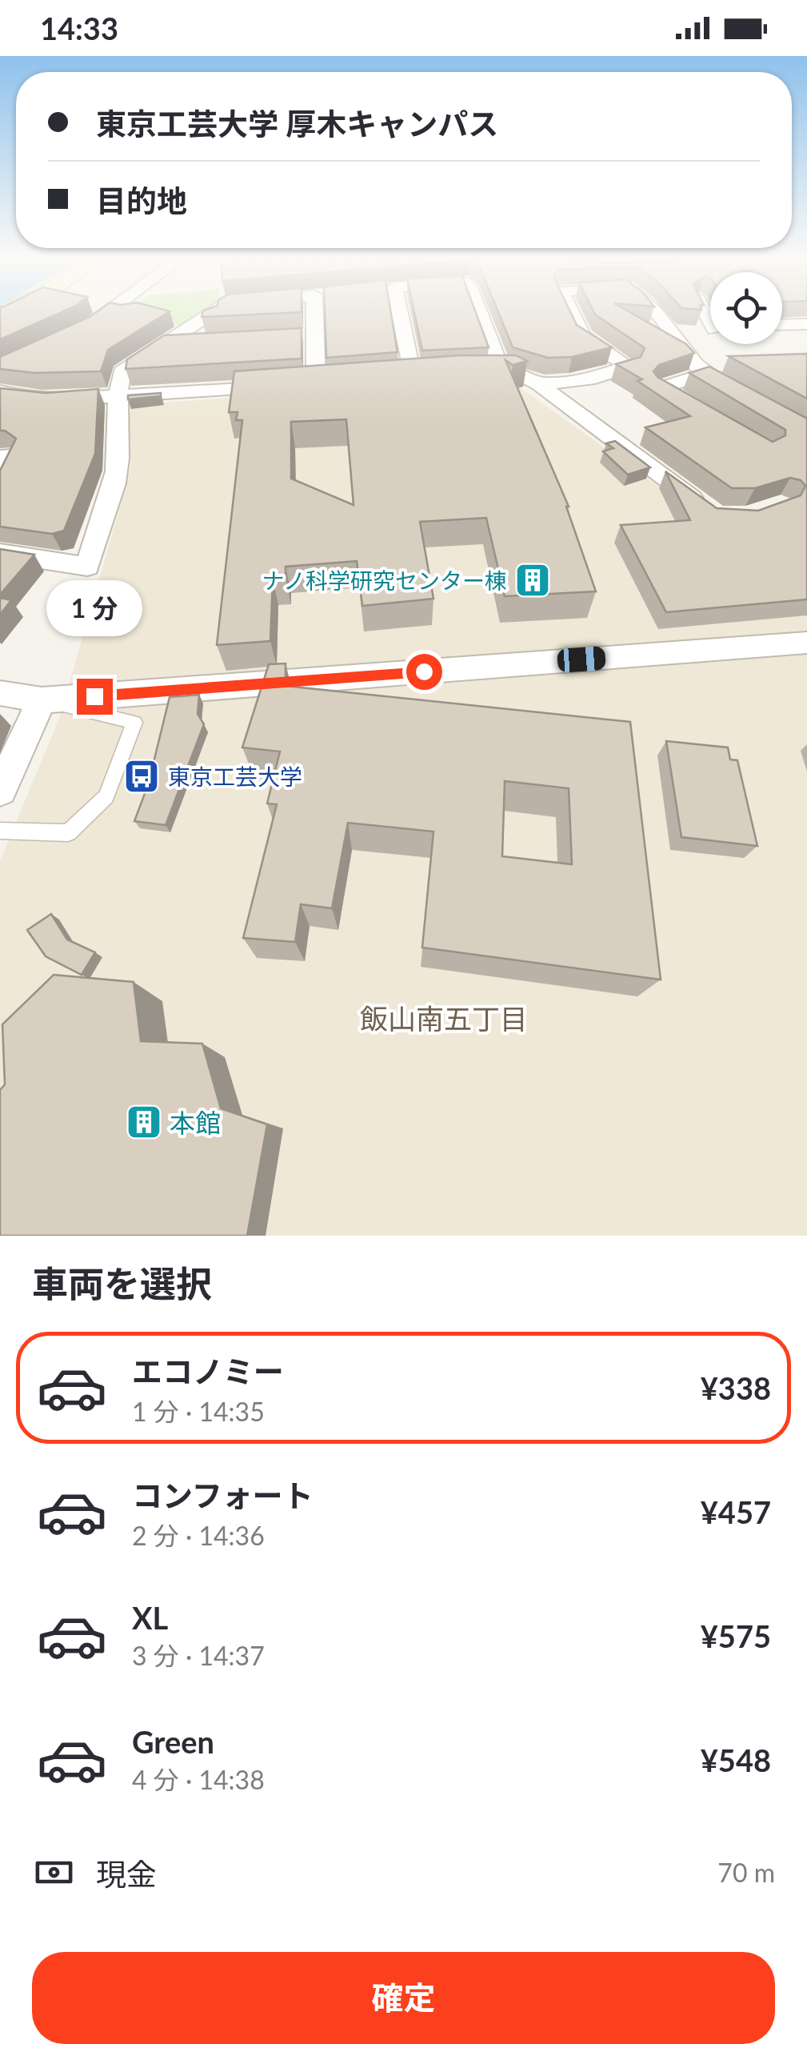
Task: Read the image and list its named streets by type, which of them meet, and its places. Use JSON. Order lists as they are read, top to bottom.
{
  "districts": ["飯山南五丁目"],
  "places": {
    "building": ["ナノ科学研究センター棟", "本館"],
    "bus stop": ["東京工芸大学"]
  },
  "page": {
    "status": "14:33",
    "banner": ["東京工芸大学 厚木キャンパス", "目的地"],
    "bubble": "1 分",
    "heading": "車両を選択",
    "list": [
      {
        "name": "エコノミー",
        "note": "1 分 · 14:35",
        "value": "¥338"
      },
      {
        "name": "コンフォート",
        "note": "2 分 · 14:36",
        "value": "¥457"
      },
      {
        "name": "XL",
        "note": "3 分 · 14:37",
        "value": "¥575"
      },
      {
        "name": "Green",
        "note": "4 分 · 14:38",
        "value": "¥548"
      }
    ],
    "pay": ["現金", "70 m"],
    "buttons": "確定"
  }
}
